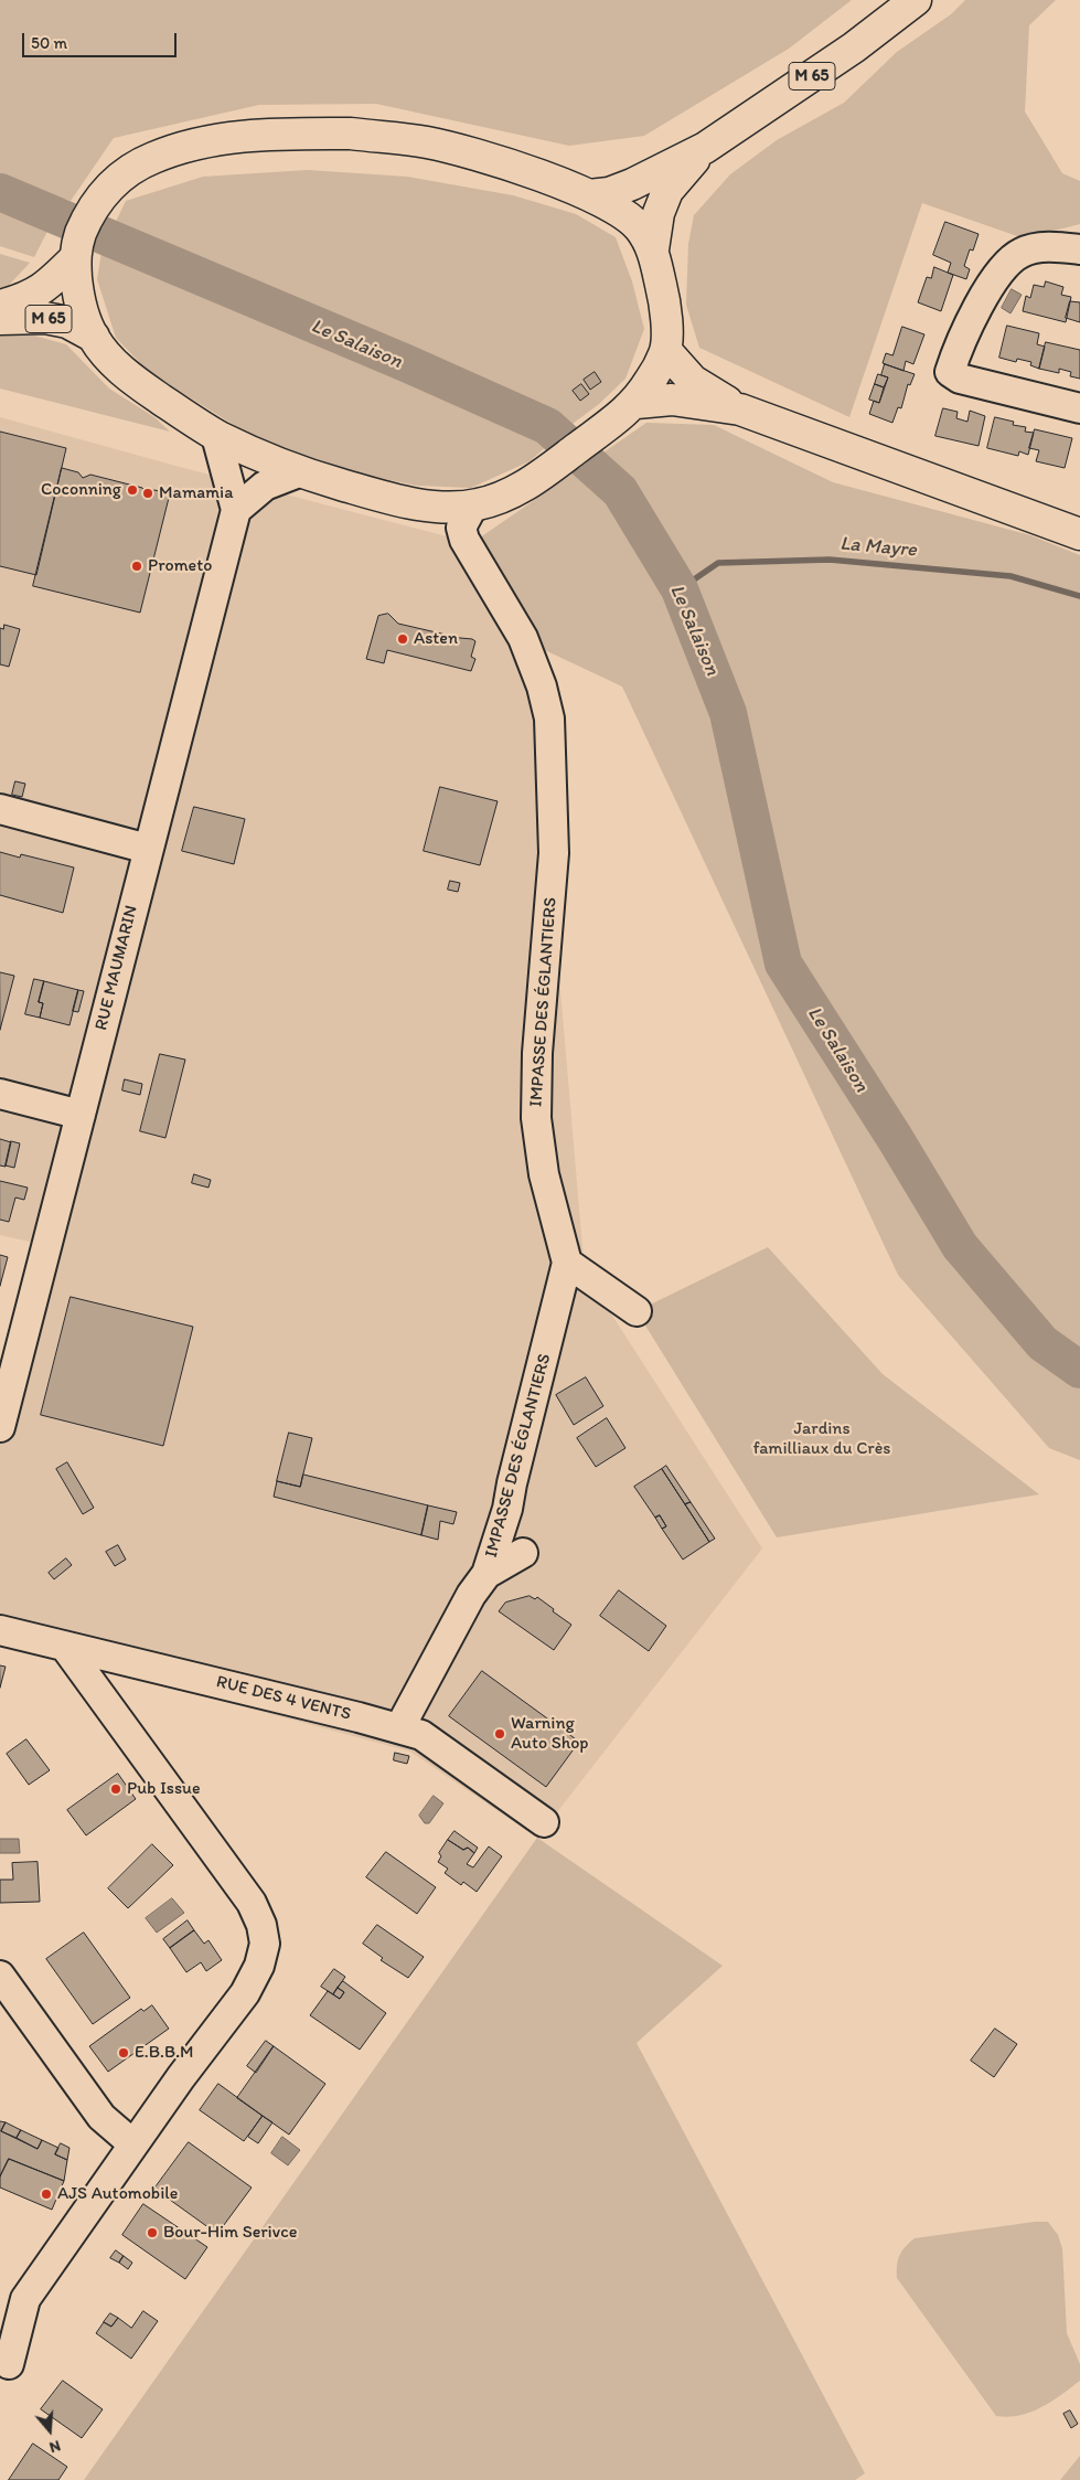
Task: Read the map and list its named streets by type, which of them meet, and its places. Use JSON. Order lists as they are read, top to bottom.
{
  "streets": {
    "main road": ["M 65"],
    "street": ["RUE MAUMARIN", "IMPASSE DES ÉGLANTIERS", "RUE DES 4 VENTS"]
  },
  "crossings": [
    ["IMPASSE DES ÉGLANTIERS", "RUE DES 4 VENTS"]
  ],
  "water": ["Le Salaison", "La Mayre"],
  "parks": ["Jardins familliaux du Crès"],
  "places": [
    "Coconning",
    "Mamamia",
    "Prometo",
    "Asten",
    "Warning Auto Shop",
    "Pub Issue",
    "E.B.B.M",
    "AJS Automobile",
    "Bour-Him Serivce"
  ],
  "scale_bar": "50 m",
  "north": "bottom"
}
